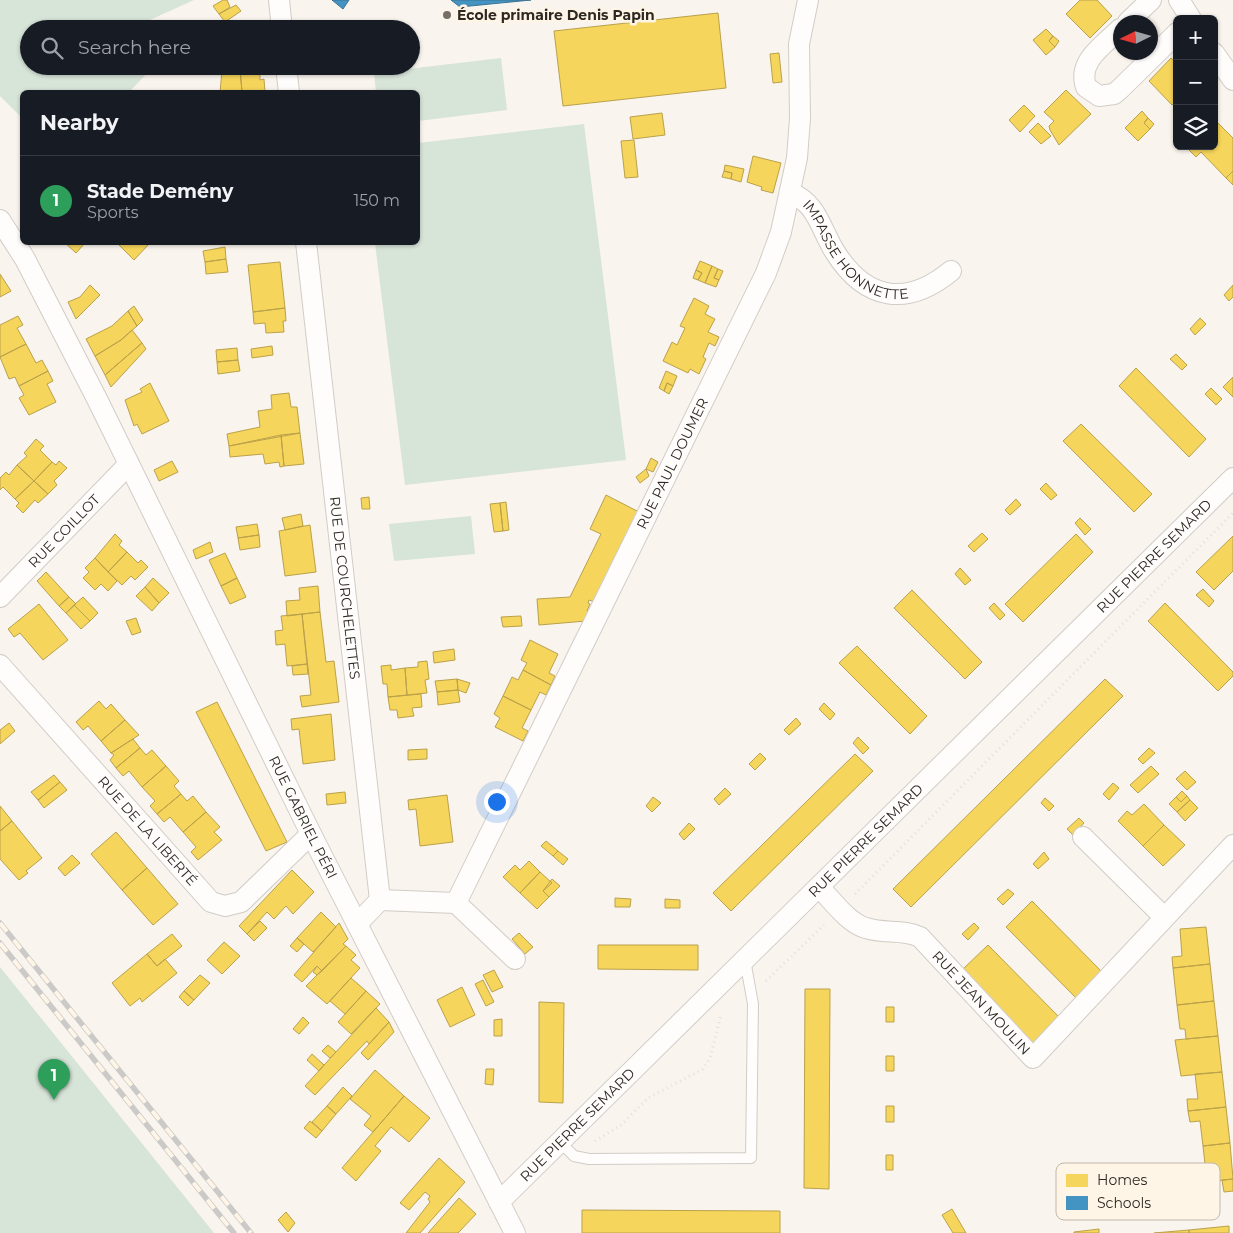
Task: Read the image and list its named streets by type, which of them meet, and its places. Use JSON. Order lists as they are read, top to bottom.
{
  "streets": {
    "street": [
      "IMPASSE HONNETTE",
      "RUE PAUL DOUMER",
      "RUE COILLOT",
      "RUE PIERRE SEMARD",
      "RUE DE COURCHELETTES",
      "RUE GABRIEL PÉRI",
      "RUE DE LA LIBERTÉ",
      "RUE JEAN MOULIN"
    ]
  },
  "crossings": [
    ["IMPASSE HONNETTE", "RUE PAUL DOUMER"],
    ["RUE COILLOT", "RUE GABRIEL PÉRI"],
    ["RUE PIERRE SEMARD", "RUE GABRIEL PÉRI"],
    ["RUE PIERRE SEMARD", "RUE JEAN MOULIN"],
    ["RUE GABRIEL PÉRI", "RUE DE LA LIBERTÉ"]
  ],
  "places": ["École primaire Denis Papin"],
  "legend": ["Homes", "Schools"],
  "north": "left",
  "page": {
    "map_buttons": ["+", "−"],
    "search": "Search here",
    "heading": "Nearby",
    "list": [
      {
        "mark": "1",
        "name": "Stade Demény",
        "note": "Sports",
        "value": "150 m"
      }
    ],
    "pins": "1"
  }
}
